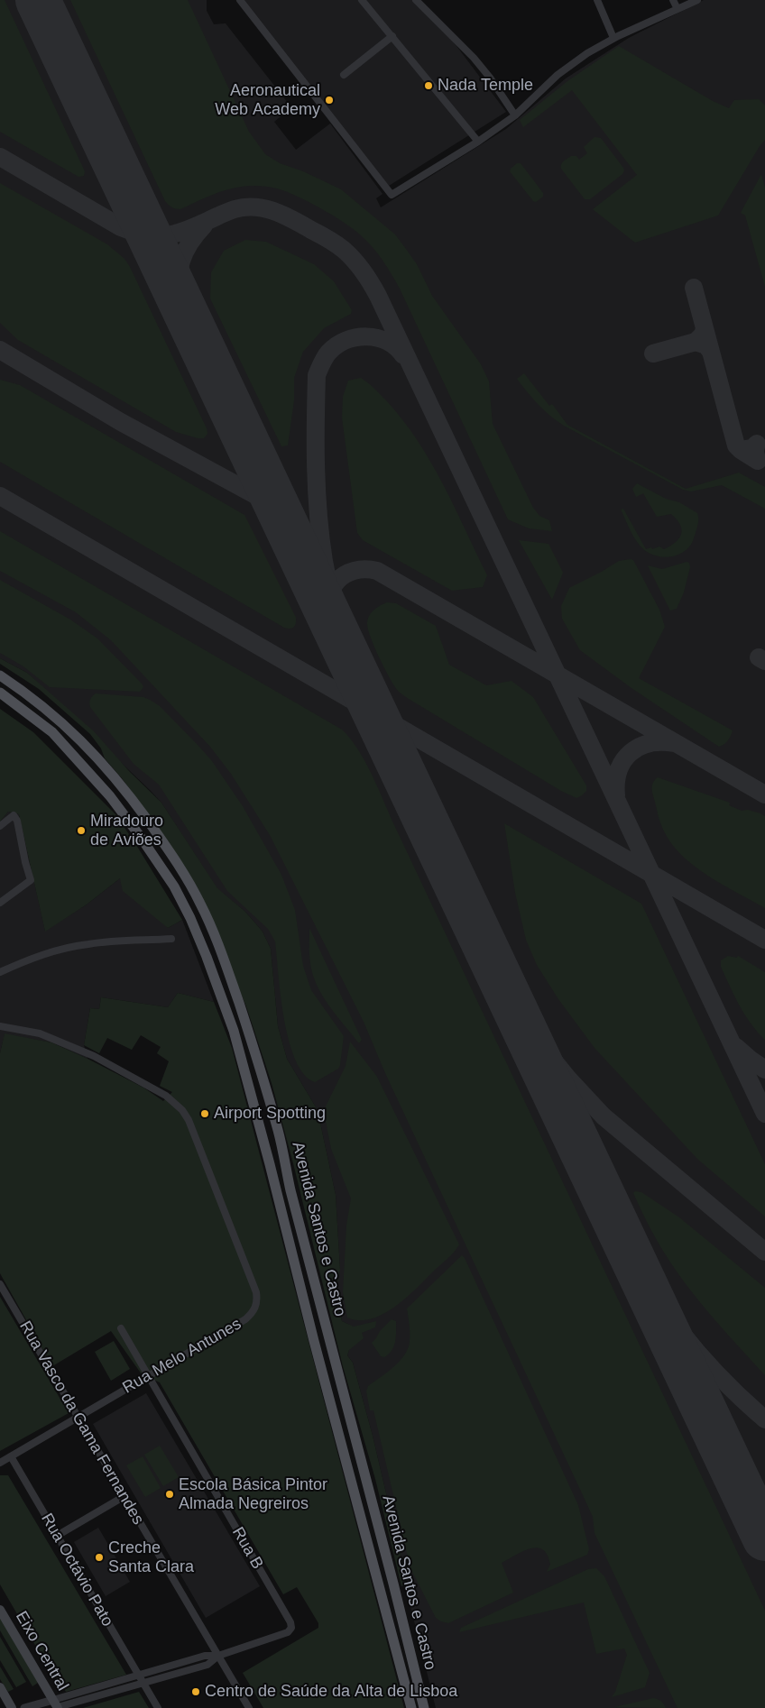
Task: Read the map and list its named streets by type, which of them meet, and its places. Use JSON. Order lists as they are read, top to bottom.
{
  "streets": {
    "main road": ["Avenida Santos e Castro", "Eixo Central"],
    "street": [
      "Rua Melo Antunes",
      "Rua Vasco da Gama Fernandes",
      "Rua B",
      "Rua Octávio Pato"
    ]
  },
  "crossings": [
    ["Rua Melo Antunes", "Rua Vasco da Gama Fernandes"],
    ["Rua Melo Antunes", "Rua B"],
    ["Rua Melo Antunes", "Rua Octávio Pato"],
    ["Rua Vasco da Gama Fernandes", "Rua B"]
  ],
  "places": [
    "Nada Temple",
    "Aeronautical Web Academy",
    "Miradouro de Aviões",
    "Airport Spotting",
    "Escola Básica Pintor Almada Negreiros",
    "Creche Santa Clara",
    "Centro de Saúde da Alta de Lisboa"
  ]
}
